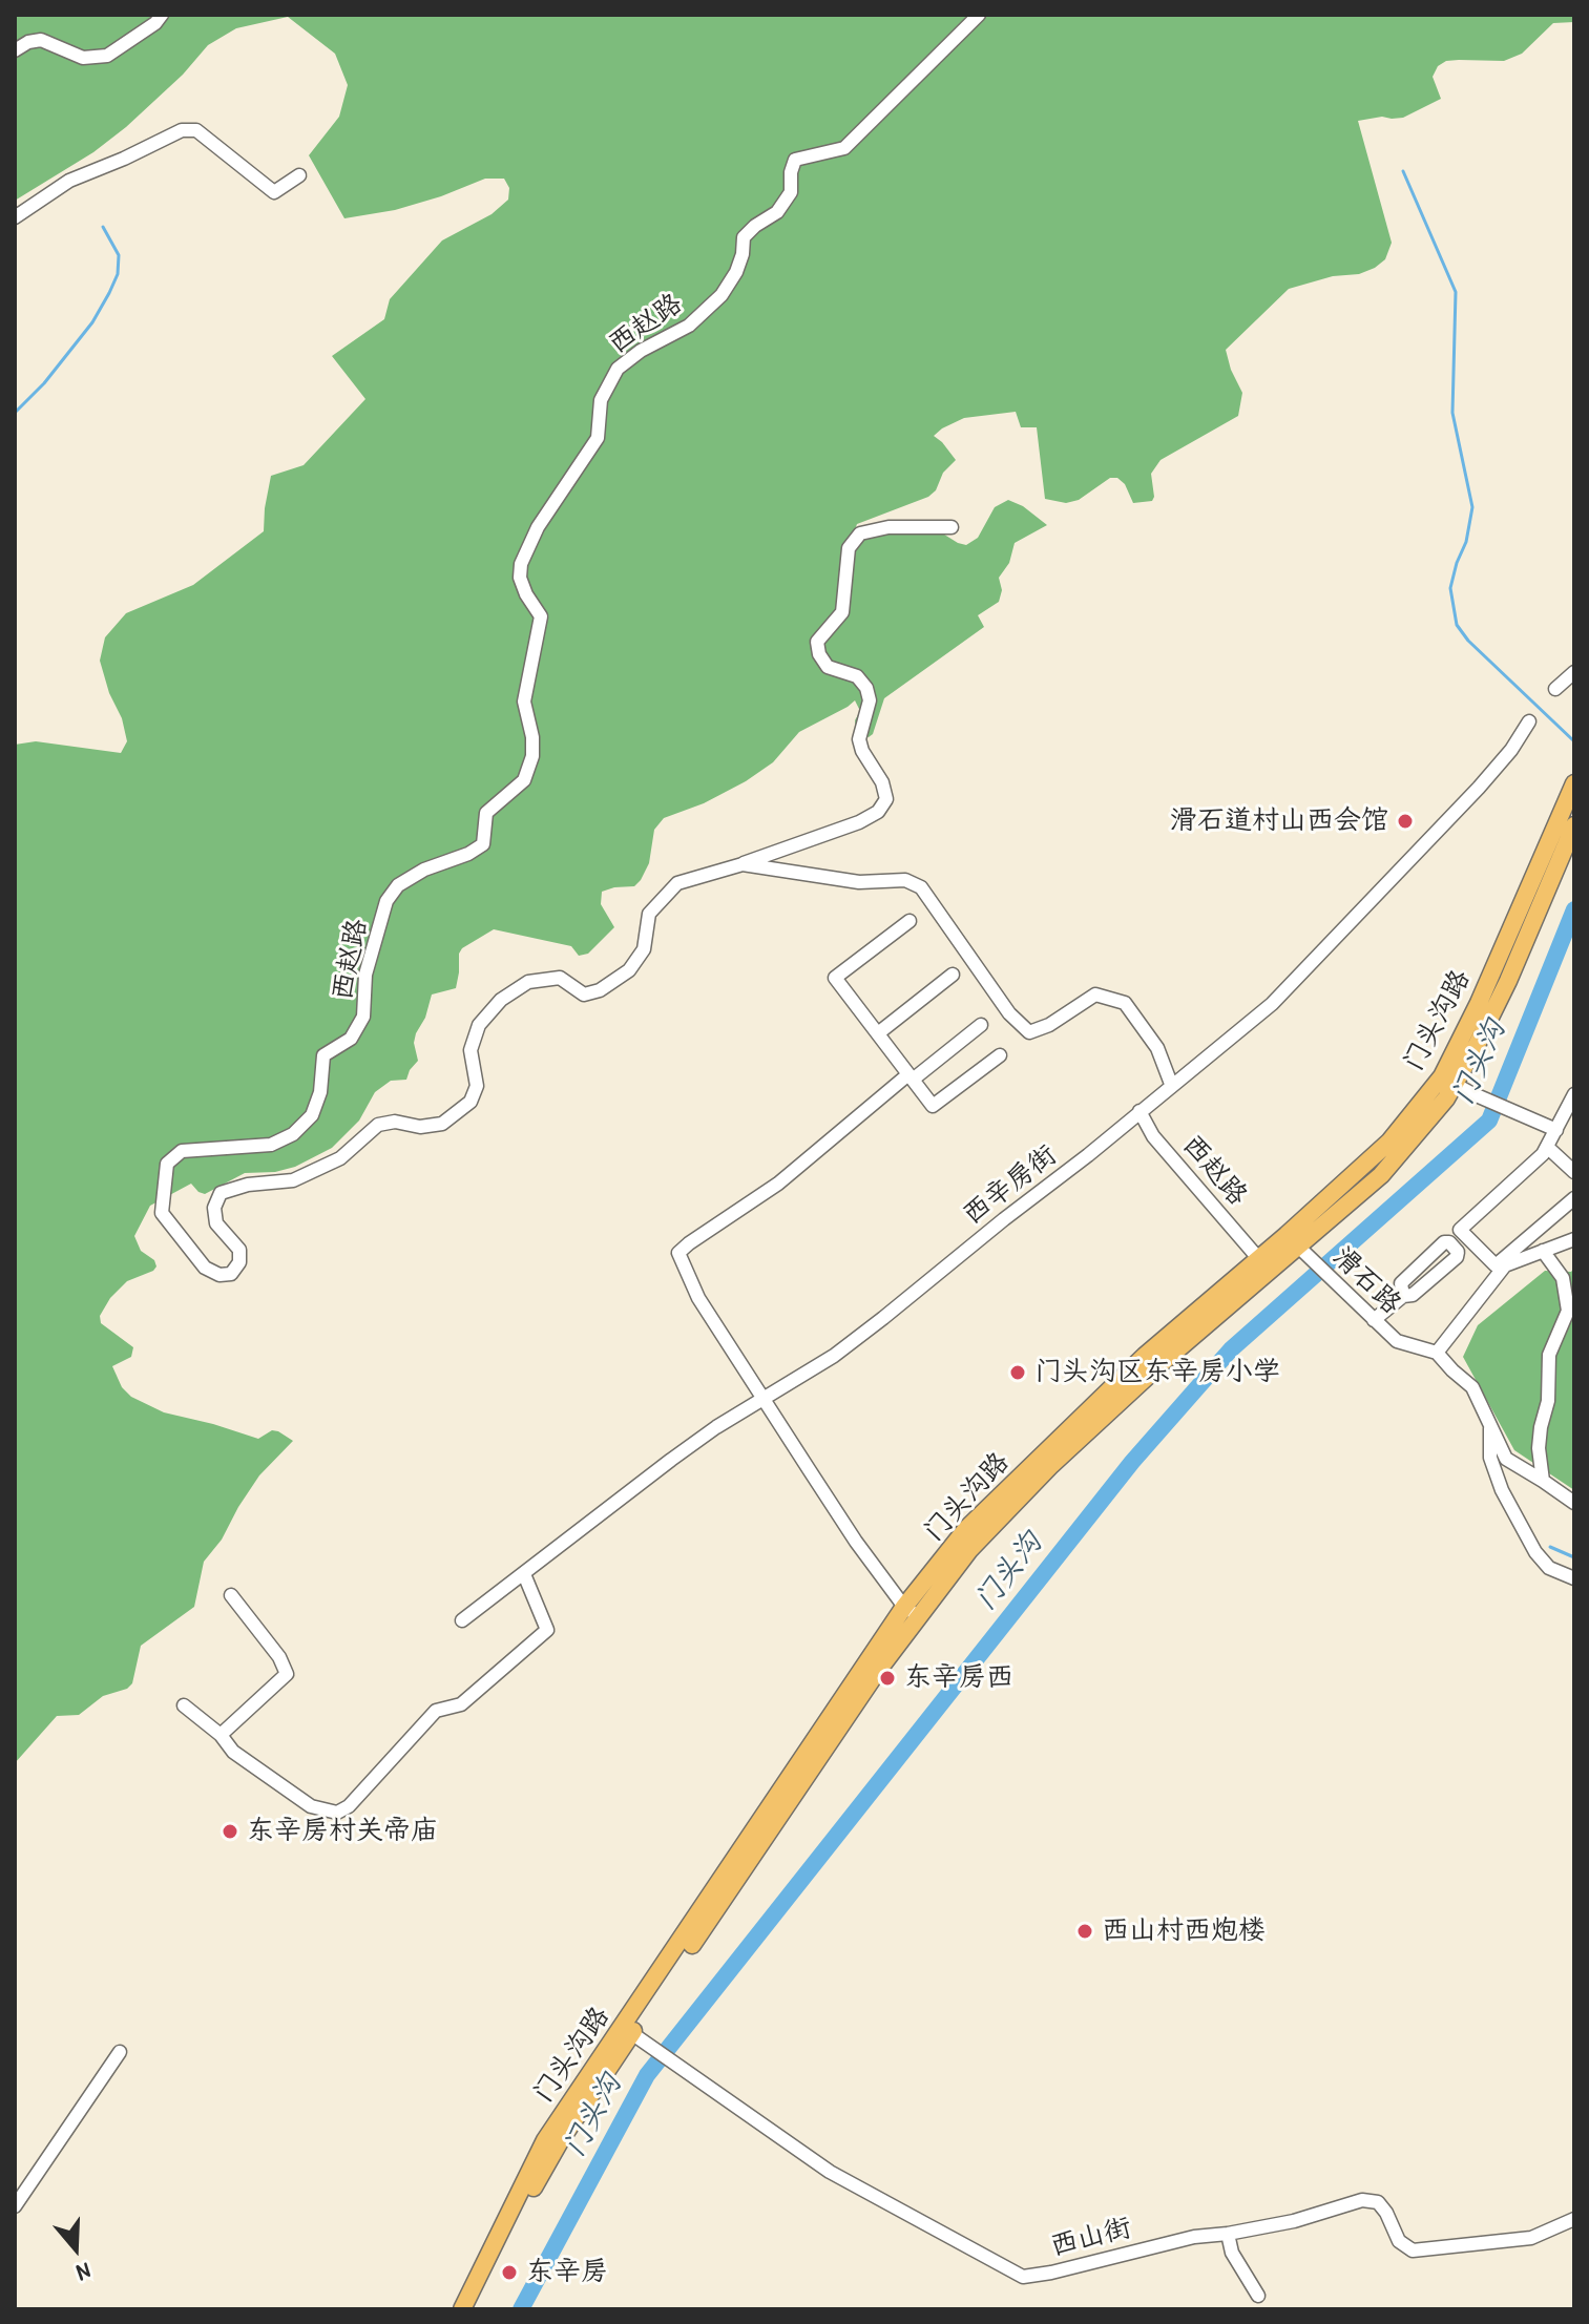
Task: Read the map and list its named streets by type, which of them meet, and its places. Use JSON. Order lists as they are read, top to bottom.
{
  "streets": {
    "main road": ["门头沟路"],
    "street": [
      "西赵路",
      "西辛房街",
      "滑石路",
      "西山街"
    ]
  },
  "crossings": [
    ["西赵路", "门头沟路"],
    ["西赵路", "西辛房街"],
    ["门头沟路", "滑石路"],
    ["门头沟路", "西山街"]
  ],
  "water": ["门头沟"],
  "places": [
    "滑石道村山西会馆",
    "门头沟区东辛房小学",
    "东辛房西",
    "东辛房村关帝庙",
    "西山村西炮楼",
    "东辛房"
  ],
  "north": "bottom"
}
